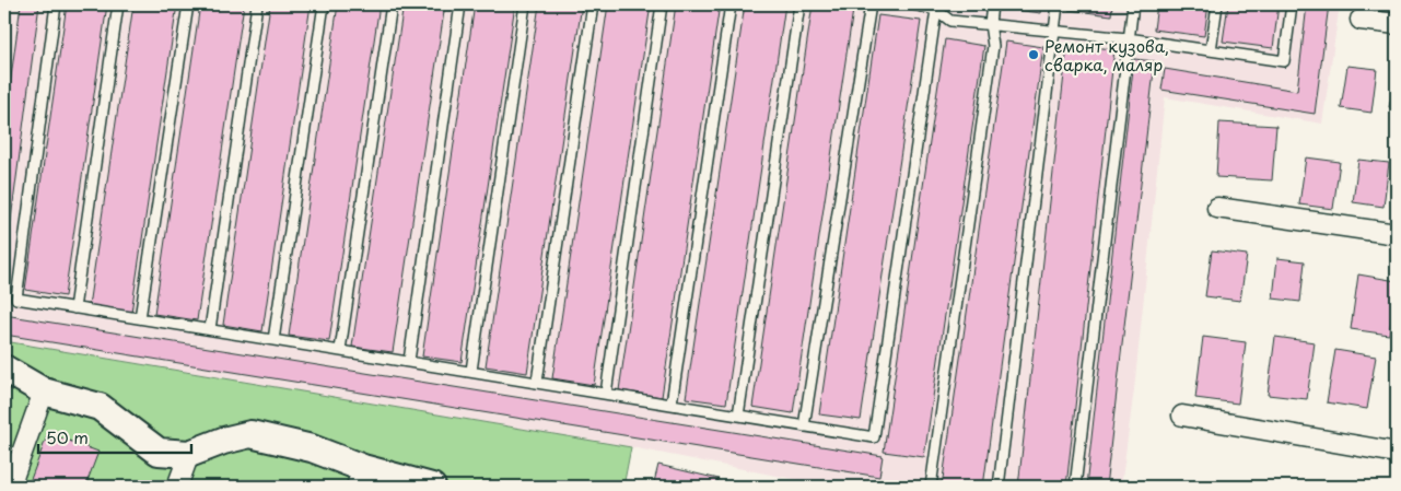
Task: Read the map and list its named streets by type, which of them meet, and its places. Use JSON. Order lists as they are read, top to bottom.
{
  "places": ["Ремонт кузова, сварка, маляр"],
  "scale_bar": "50 m"
}
